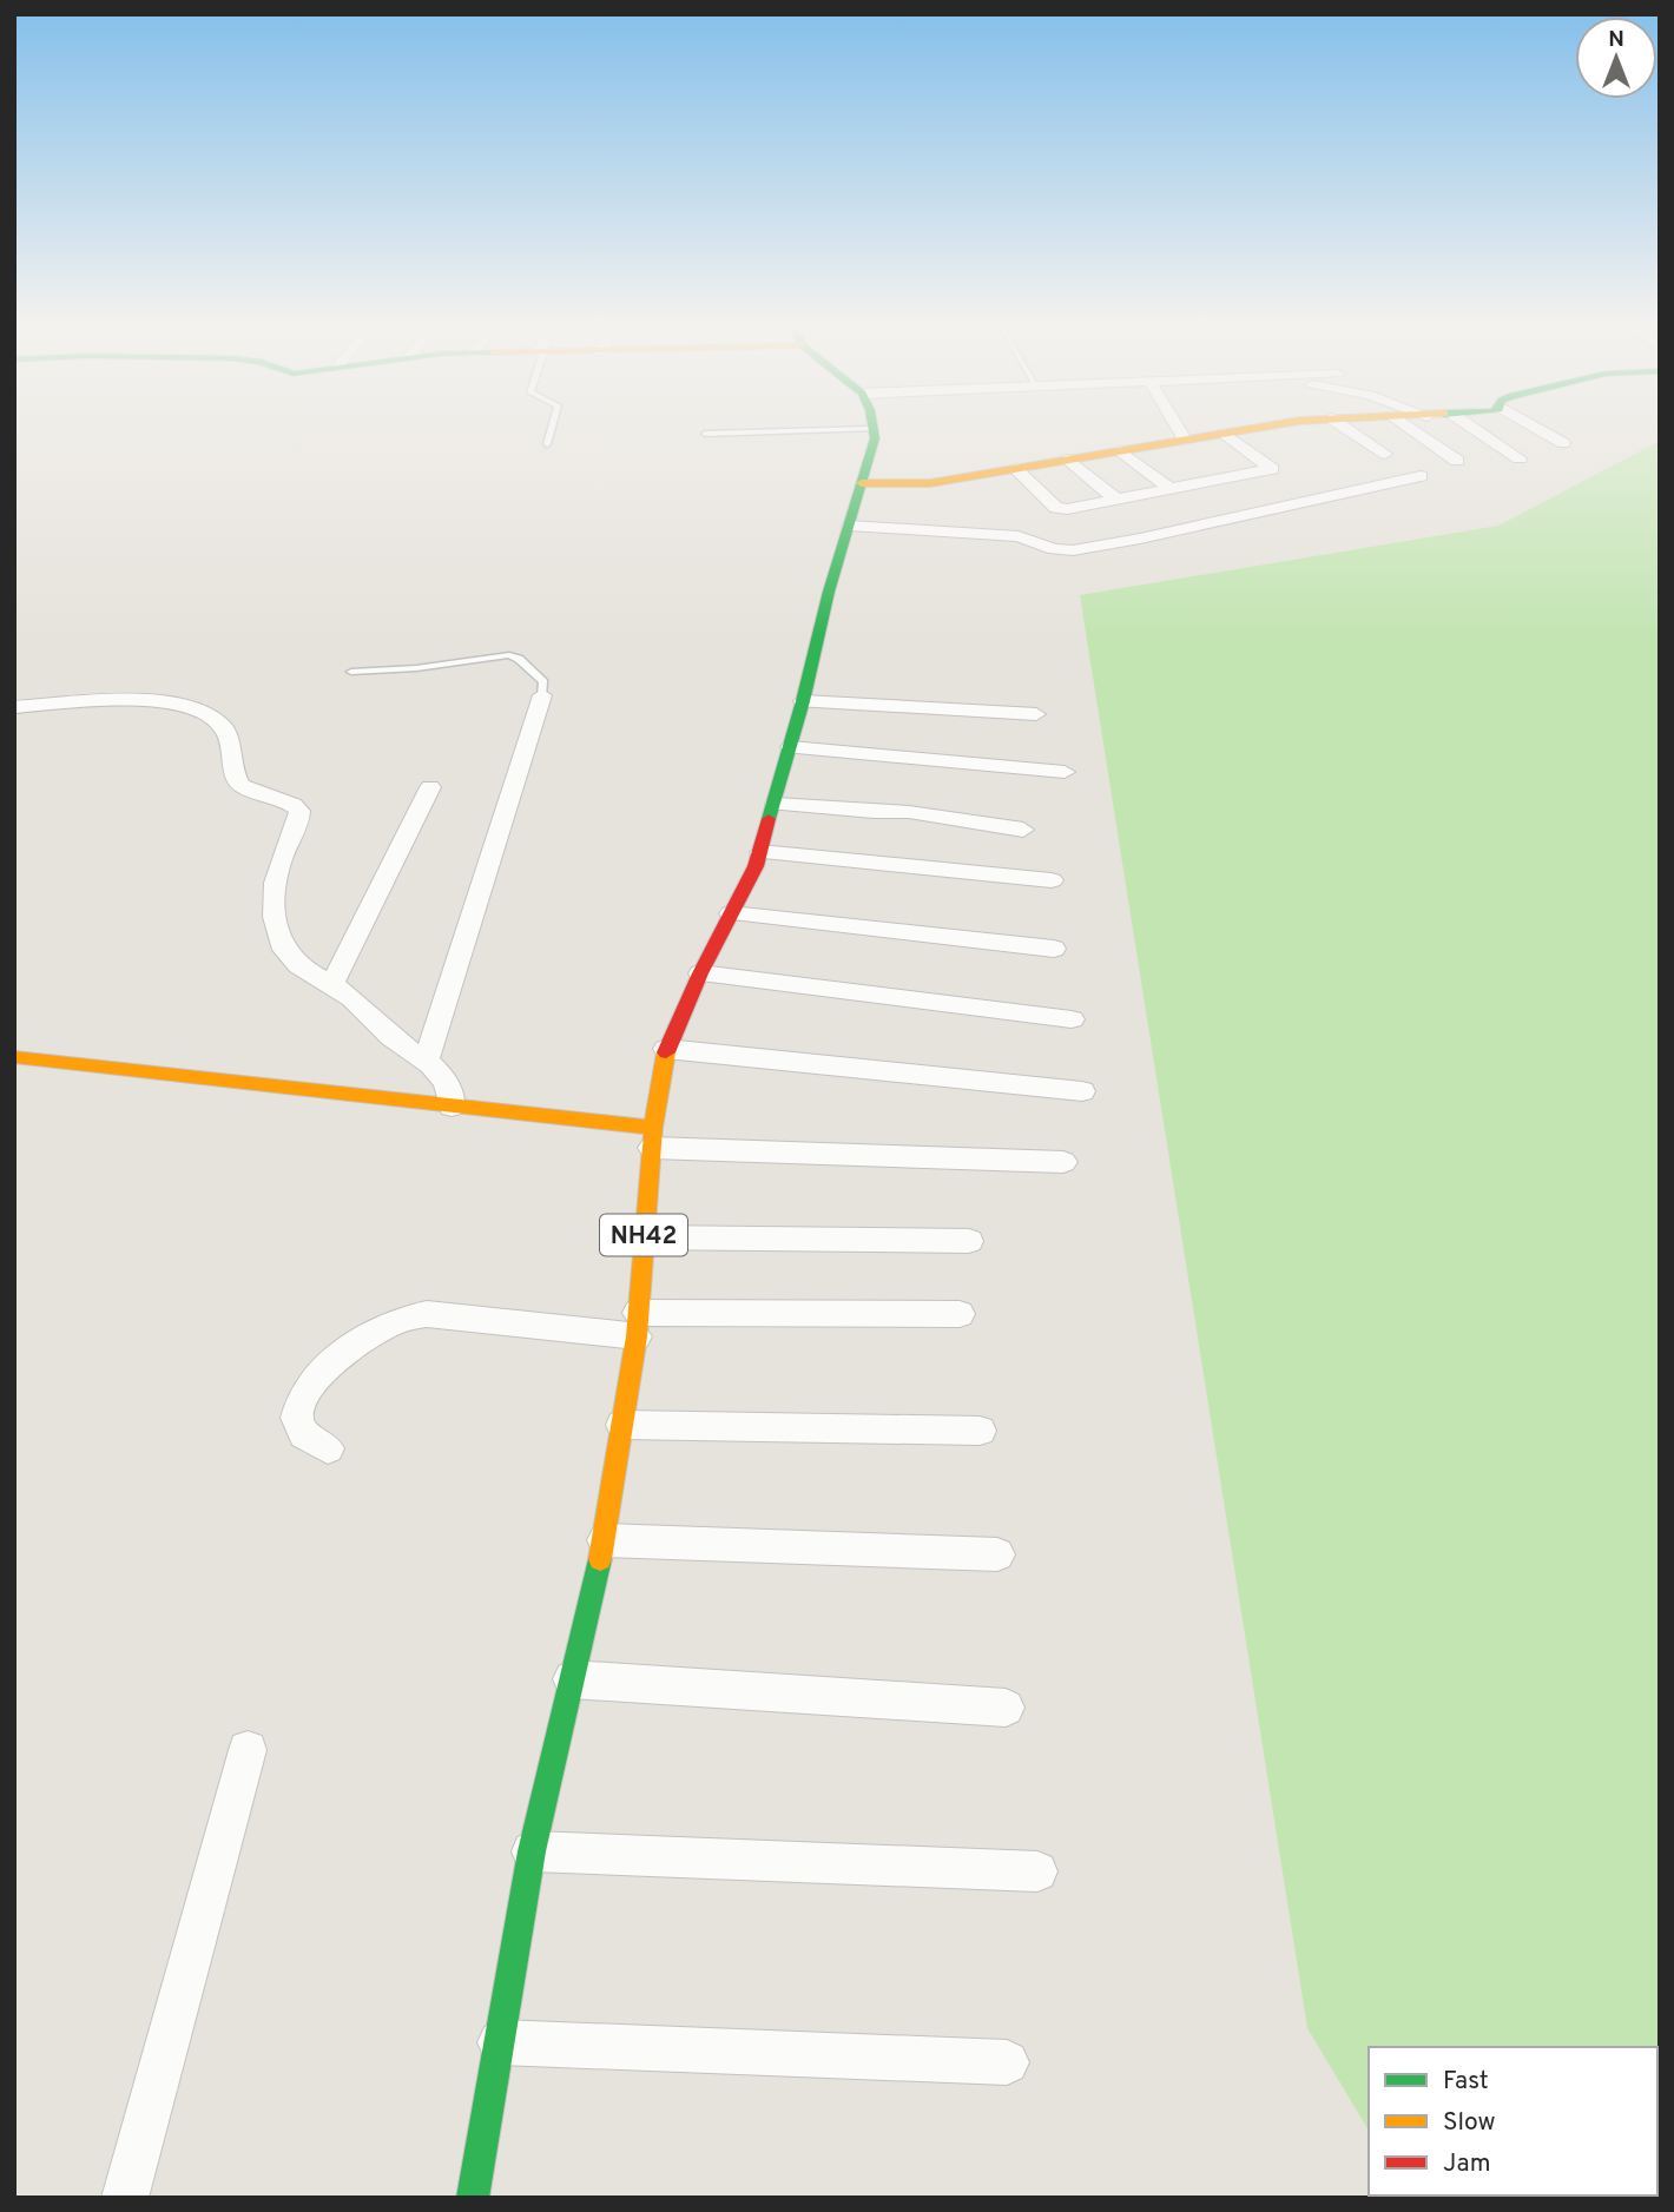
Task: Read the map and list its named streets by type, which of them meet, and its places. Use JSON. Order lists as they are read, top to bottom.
{
  "streets": {
    "main road": ["NH42"]
  },
  "legend": ["Fast", "Slow", "Jam"],
  "north": "top"
}
